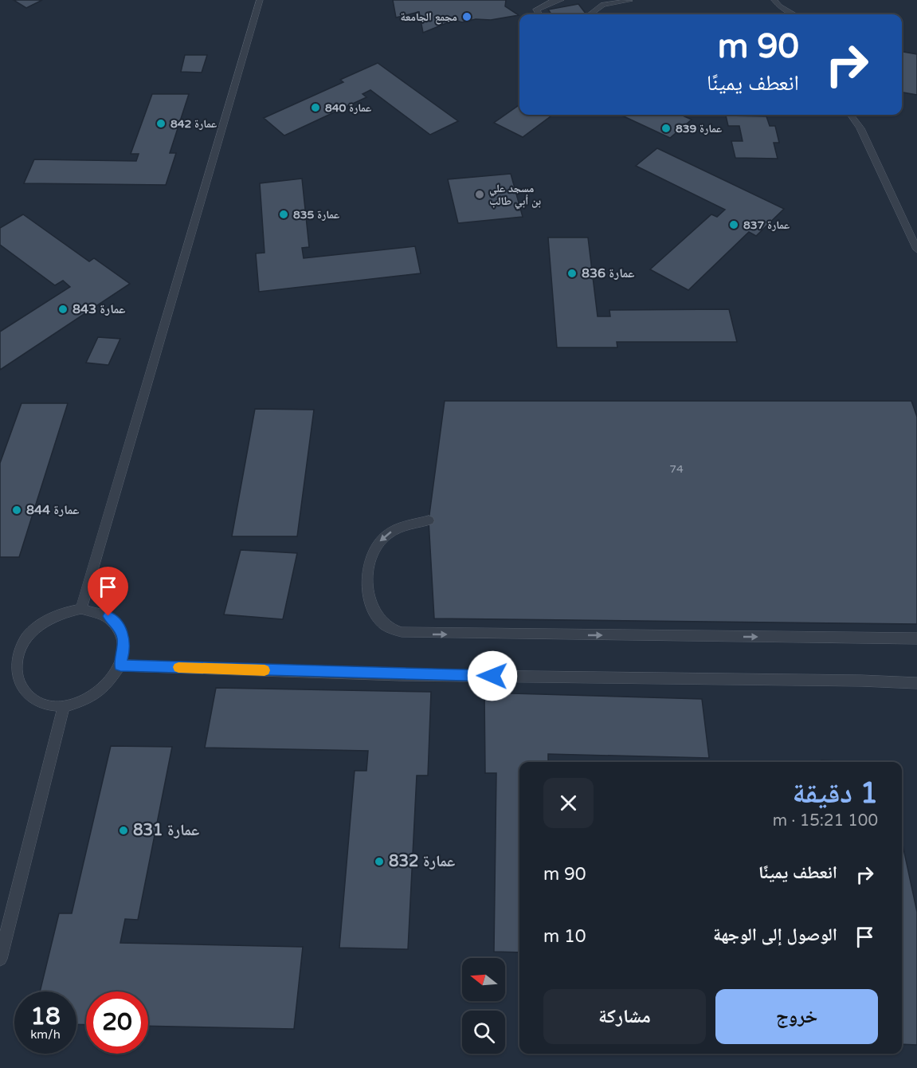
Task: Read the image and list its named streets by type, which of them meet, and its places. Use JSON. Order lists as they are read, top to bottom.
{
  "places": [
    "مجمع الجامعة",
    "عمارة 840",
    "عمارة 842",
    "عمارة 839",
    "مسجد علي بن أبي طالب",
    "عمارة 835",
    "عمارة 837",
    "عمارة 836",
    "عمارة 843",
    "عمارة 844",
    "عمارة 831",
    "عمارة 832"
  ],
  "house_numbers": ["74"],
  "north": "left",
  "page": {
    "turn": ["90 m", "انعطف يمينًا"],
    "heading": ["1 دقيقة", "100 m · 15:21"],
    "list": [
      {
        "name": "انعطف يمينًا",
        "value": "90 m"
      },
      {
        "name": "الوصول إلى الوجهة",
        "value": "10 m"
      }
    ],
    "buttons": ["خروج", "مشاركة"],
    "speed": "18 km/h",
    "limit": "20"
  }
}
